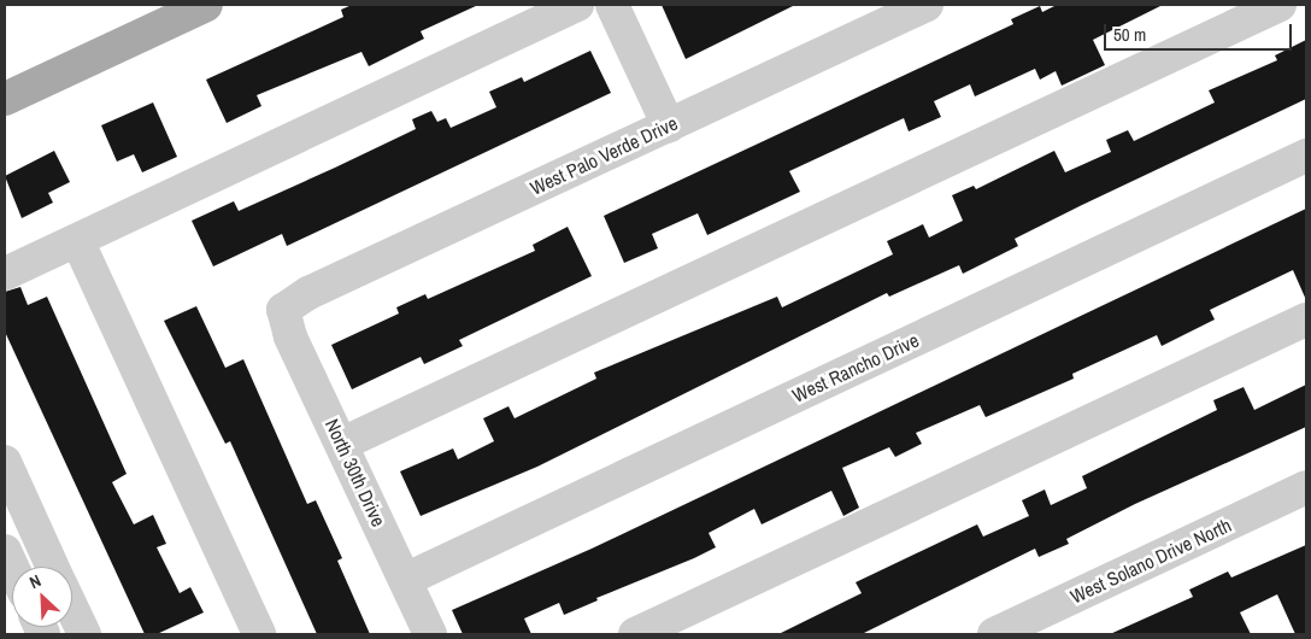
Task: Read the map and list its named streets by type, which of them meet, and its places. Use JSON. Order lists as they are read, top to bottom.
{
  "streets": {
    "street": [
      "West Palo Verde Drive",
      "West Rancho Drive",
      "North 30th Drive",
      "West Solano Drive North"
    ]
  },
  "crossings": [
    ["West Palo Verde Drive", "North 30th Drive"],
    ["West Rancho Drive", "North 30th Drive"]
  ],
  "scale_bar": "50 m",
  "north": "top left"
}
